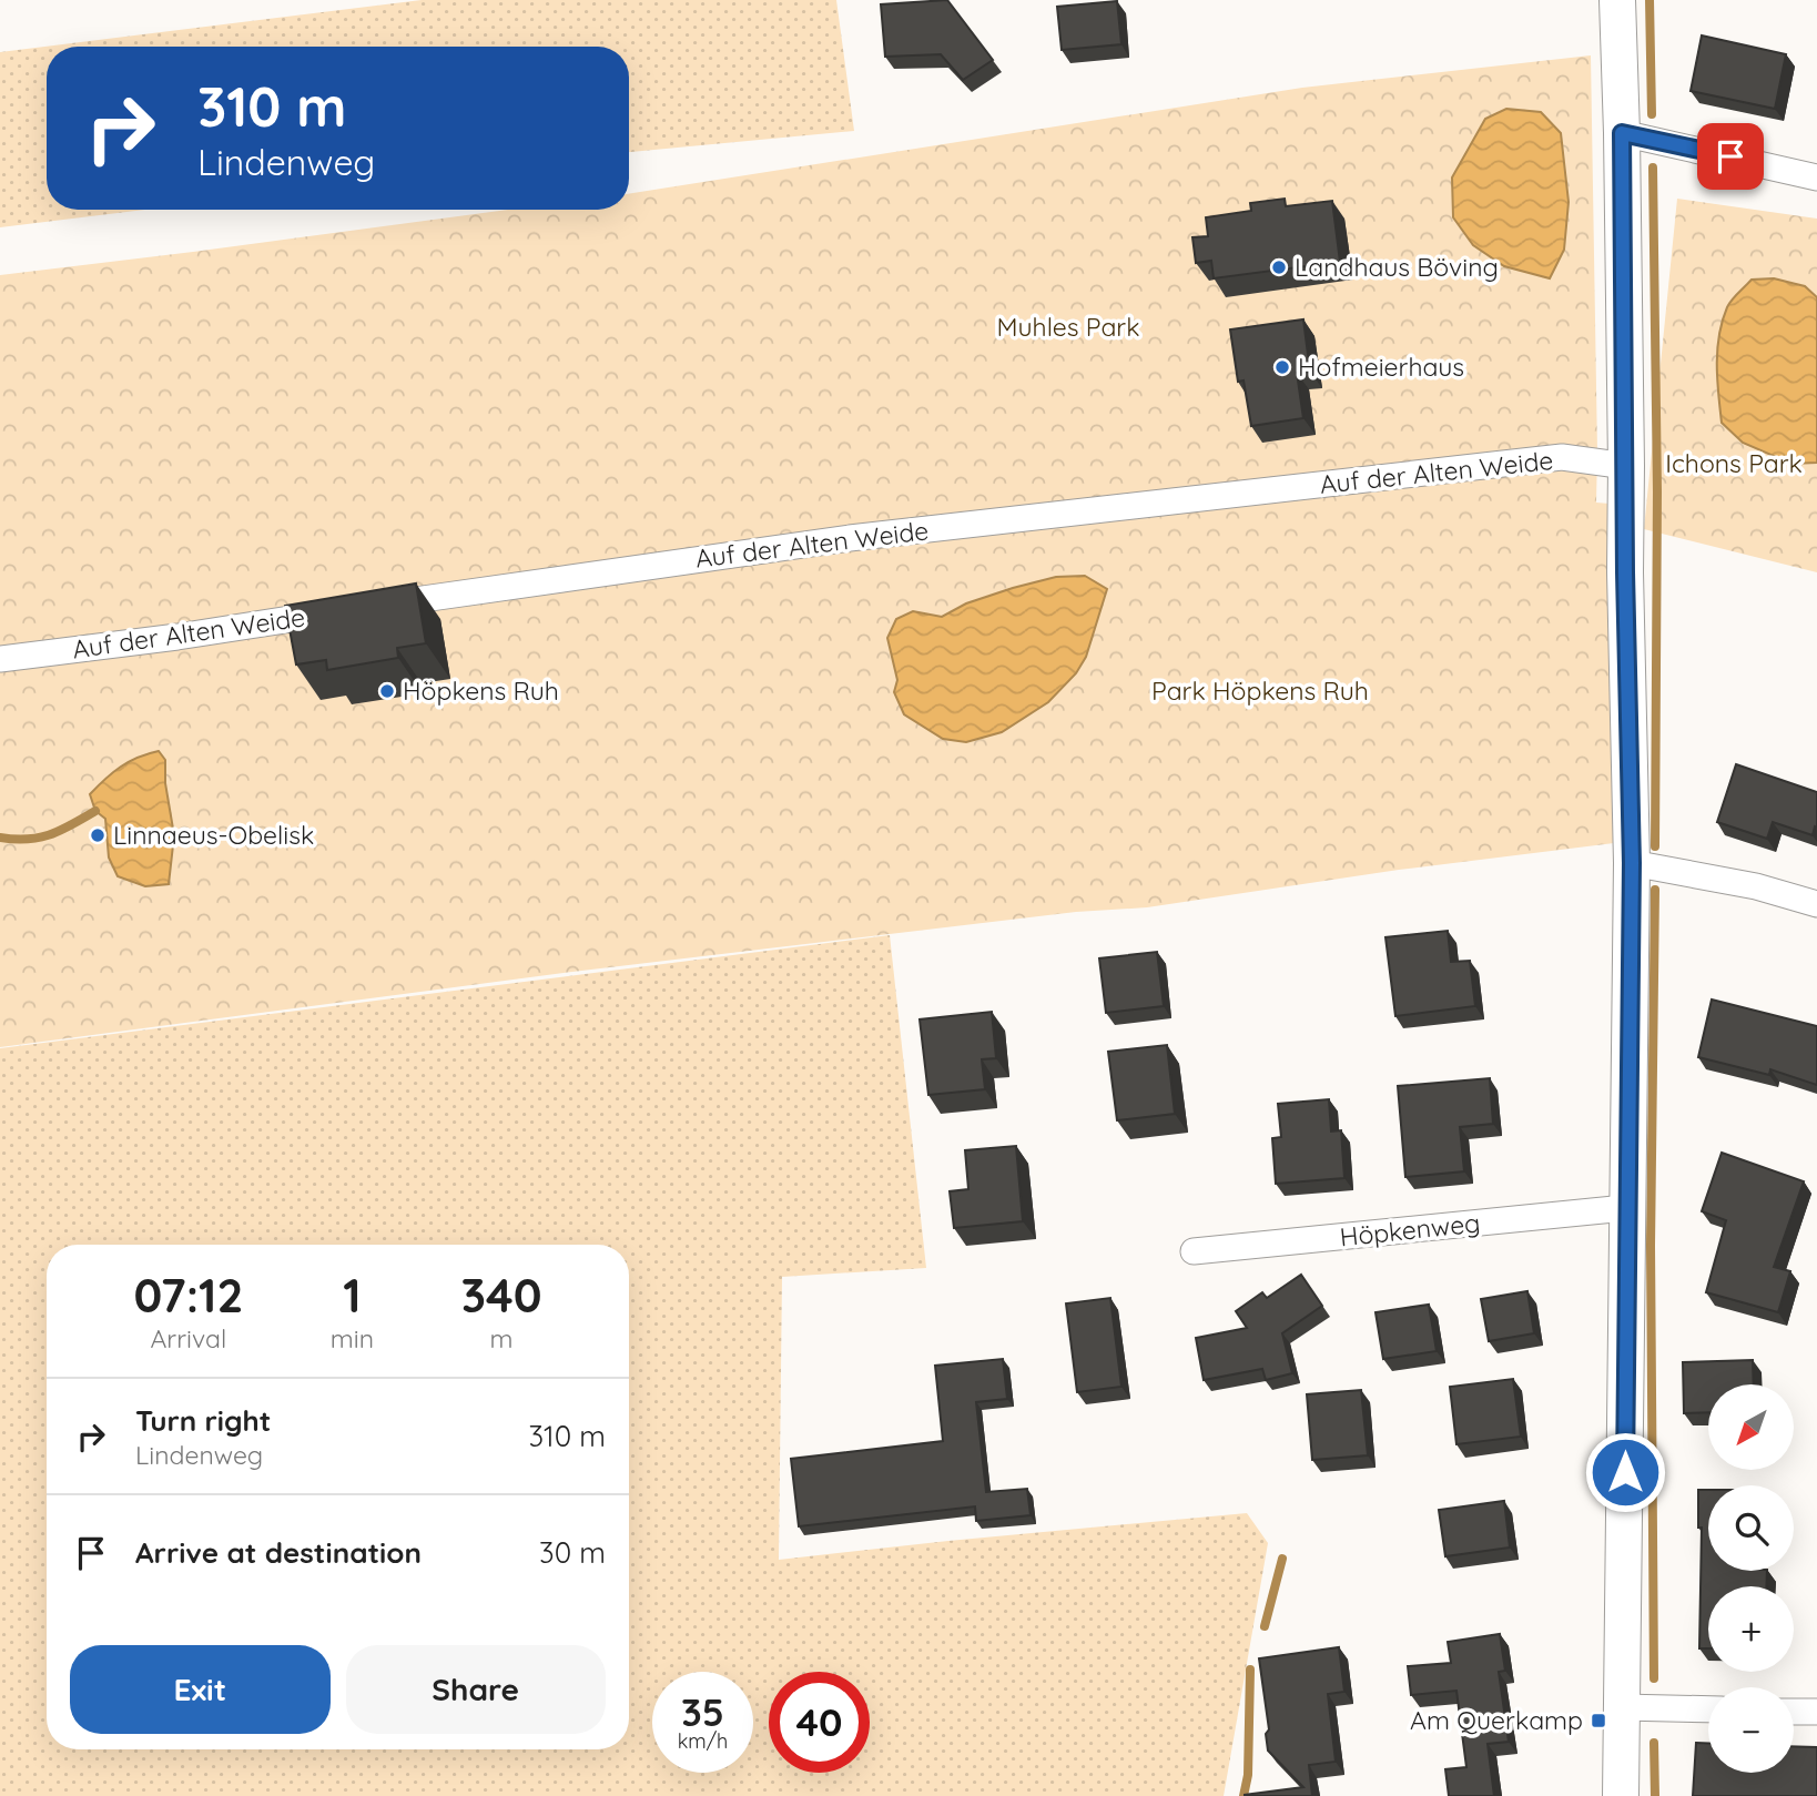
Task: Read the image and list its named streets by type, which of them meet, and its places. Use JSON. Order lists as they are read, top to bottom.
{
  "streets": {
    "street": ["Auf der Alten Weide", "Höpkenweg"]
  },
  "parks": ["Muhles Park", "Ichons Park", "Park Höpkens Ruh"],
  "places": {
    "other": [
      "Landhaus Böving",
      "Hofmeierhaus",
      "Höpkens Ruh",
      "Linnaeus-Obelisk"
    ],
    "transit": ["Am Querkamp"]
  },
  "north": "bottom left",
  "page": {
    "turn": ["310 m", "Lindenweg"],
    "eta": [
      "07:12",
      "Arrival",
      "1",
      "min",
      "340",
      "m"
    ],
    "list": [
      {
        "name": "Turn right",
        "note": "Lindenweg",
        "value": "310 m"
      },
      {
        "name": "Arrive at destination",
        "value": "30 m"
      }
    ],
    "map_buttons": ["+", "−"],
    "buttons": ["Exit", "Share"],
    "speed": "35 km/h",
    "limit": "40"
  }
}
